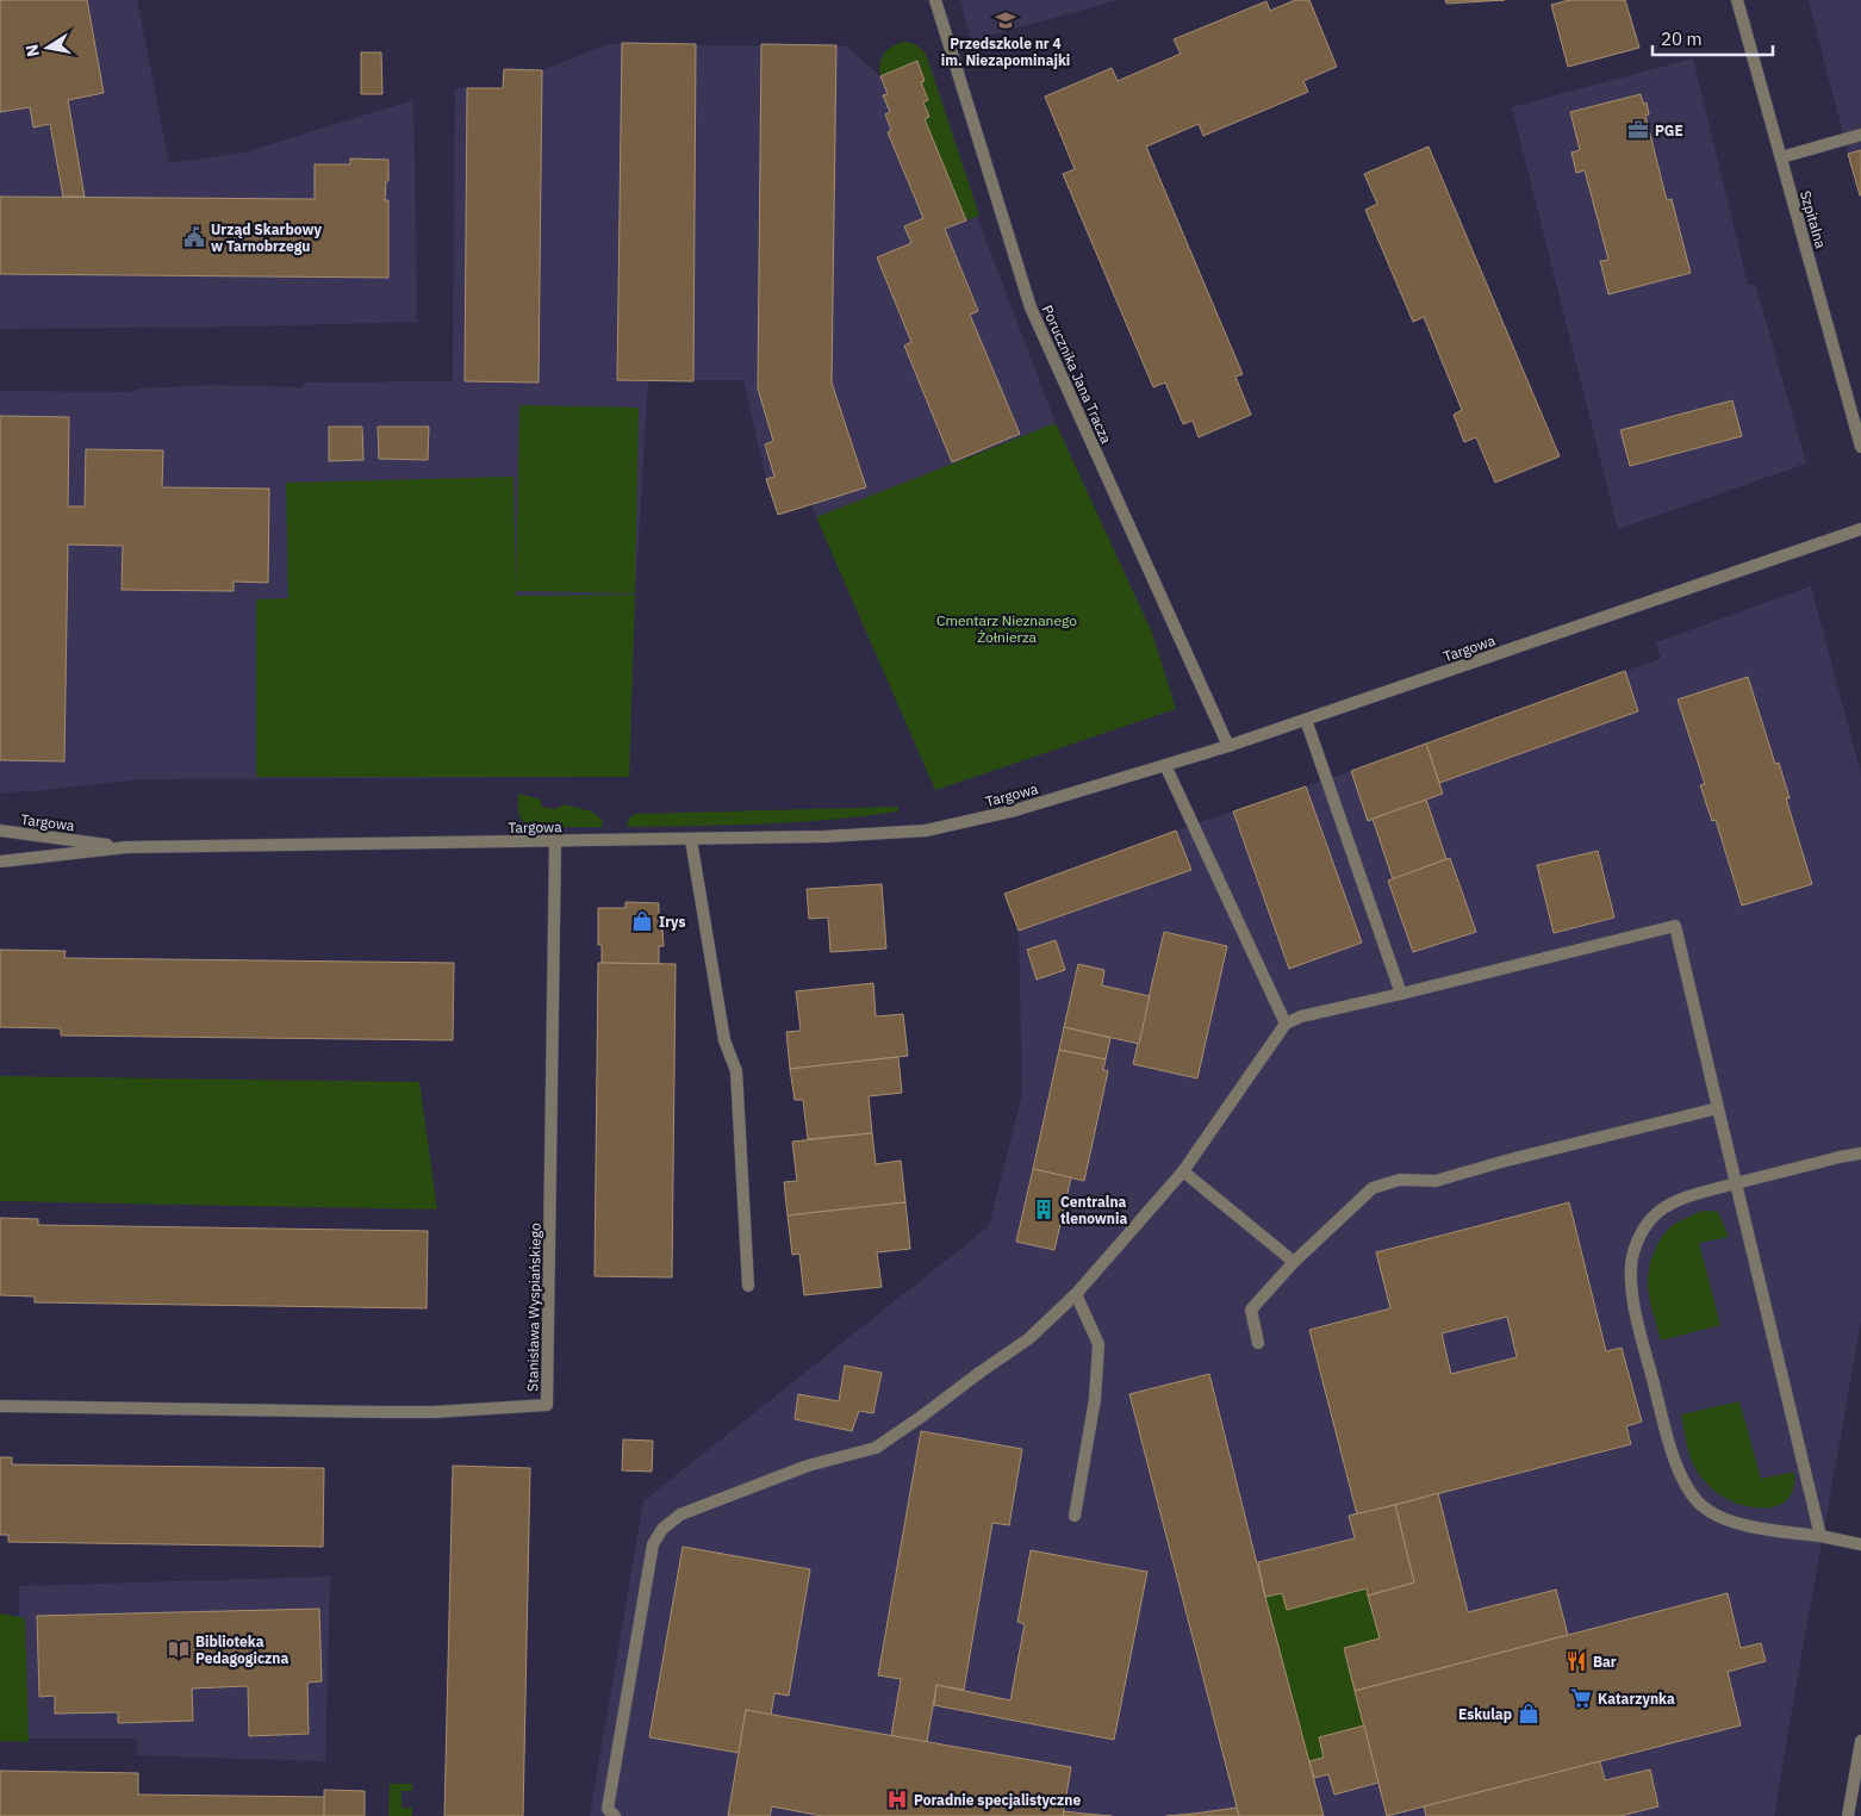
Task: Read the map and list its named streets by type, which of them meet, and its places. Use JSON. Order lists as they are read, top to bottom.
{
  "streets": {
    "street": [
      "Szpitalna",
      "Porucznika Jana Tracza",
      "Targowa",
      "Stanisława Wyspiańskiego"
    ]
  },
  "crossings": [
    ["Porucznika Jana Tracza", "Targowa"],
    ["Targowa", "Stanisława Wyspiańskiego"]
  ],
  "parks": ["Cmentarz Nieznanego Żołnierza"],
  "places": {
    "school or university": ["Przedszkole nr 4 im. Niezapominajki"],
    "office": ["PGE"],
    "public building": ["Urząd Skarbowy w Tarnobrzegu"],
    "shop": ["Irys", "Eskulap"],
    "building": ["Centralna tlenownia"],
    "library": ["Biblioteka Pedagogiczna"],
    "restaurant": ["Bar"],
    "supermarket": ["Katarzynka"],
    "hospital": ["Poradnie specjalistyczne"]
  },
  "scale_bar": "20 m",
  "north": "left"
}
